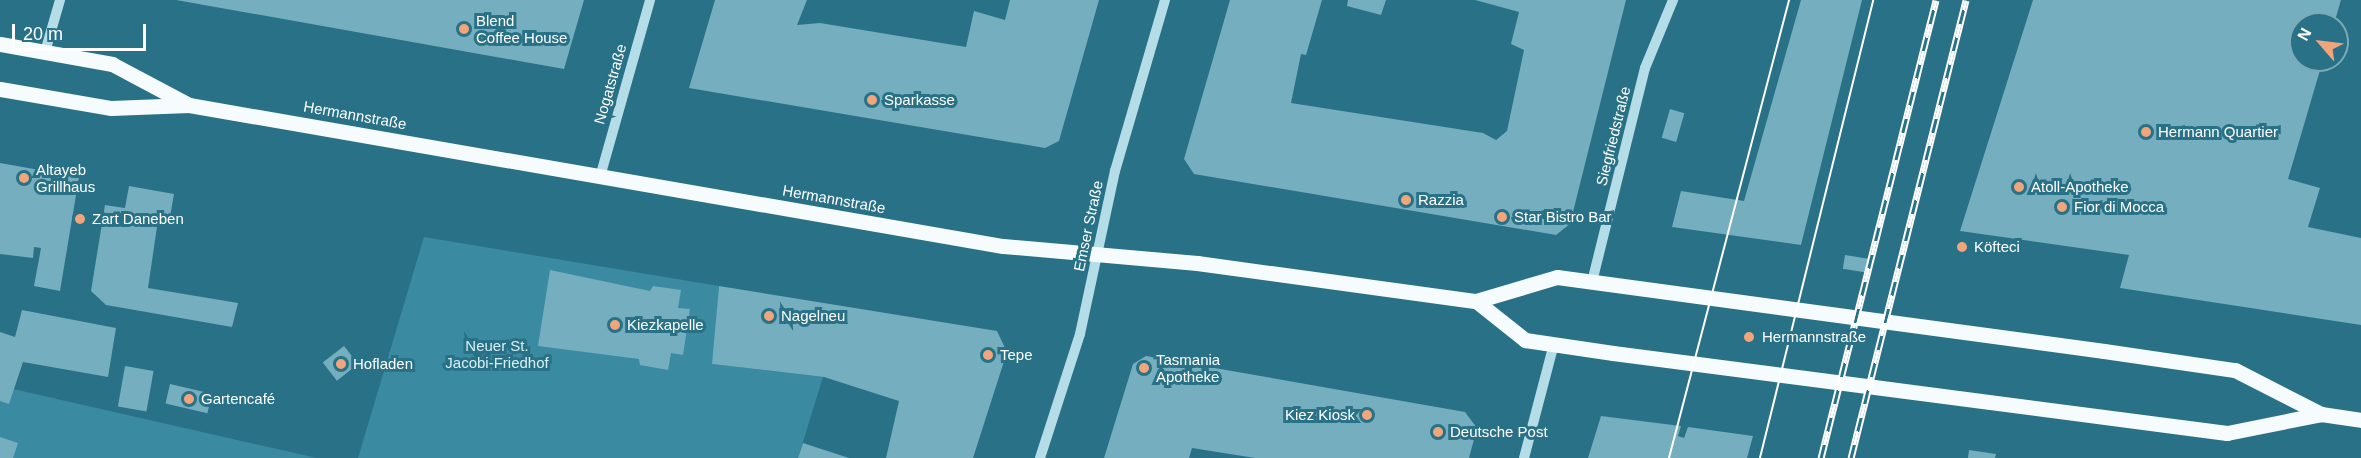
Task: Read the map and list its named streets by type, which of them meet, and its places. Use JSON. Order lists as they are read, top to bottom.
{
  "streets": {
    "main road": ["Hermannstraße"],
    "street": ["Nogatstraße", "Siegfriedstraße", "Emser Straße"]
  },
  "crossings": [
    ["Nogatstraße", "Hermannstraße"],
    ["Hermannstraße", "Siegfriedstraße"],
    ["Hermannstraße", "Emser Straße"]
  ],
  "parks": ["Neuer St. Jacobi-Friedhof"],
  "places": [
    "Blend Coffee House",
    "Sparkasse",
    "Hermann Quartier",
    "Altayeb Grillhaus",
    "Atoll-Apotheke",
    "Razzia",
    "Fior di Mocca",
    "Star Bistro Bar",
    "Zart Daneben",
    "Köfteci",
    "Nagelneu",
    "Kiezkapelle",
    "Hermannstraße",
    "Tepe",
    "Hofladen",
    "Tasmania Apotheke",
    "Gartencafé",
    "Kiez Kiosk",
    "Deutsche Post"
  ],
  "scale_bar": "20 m",
  "north": "top left"
}
